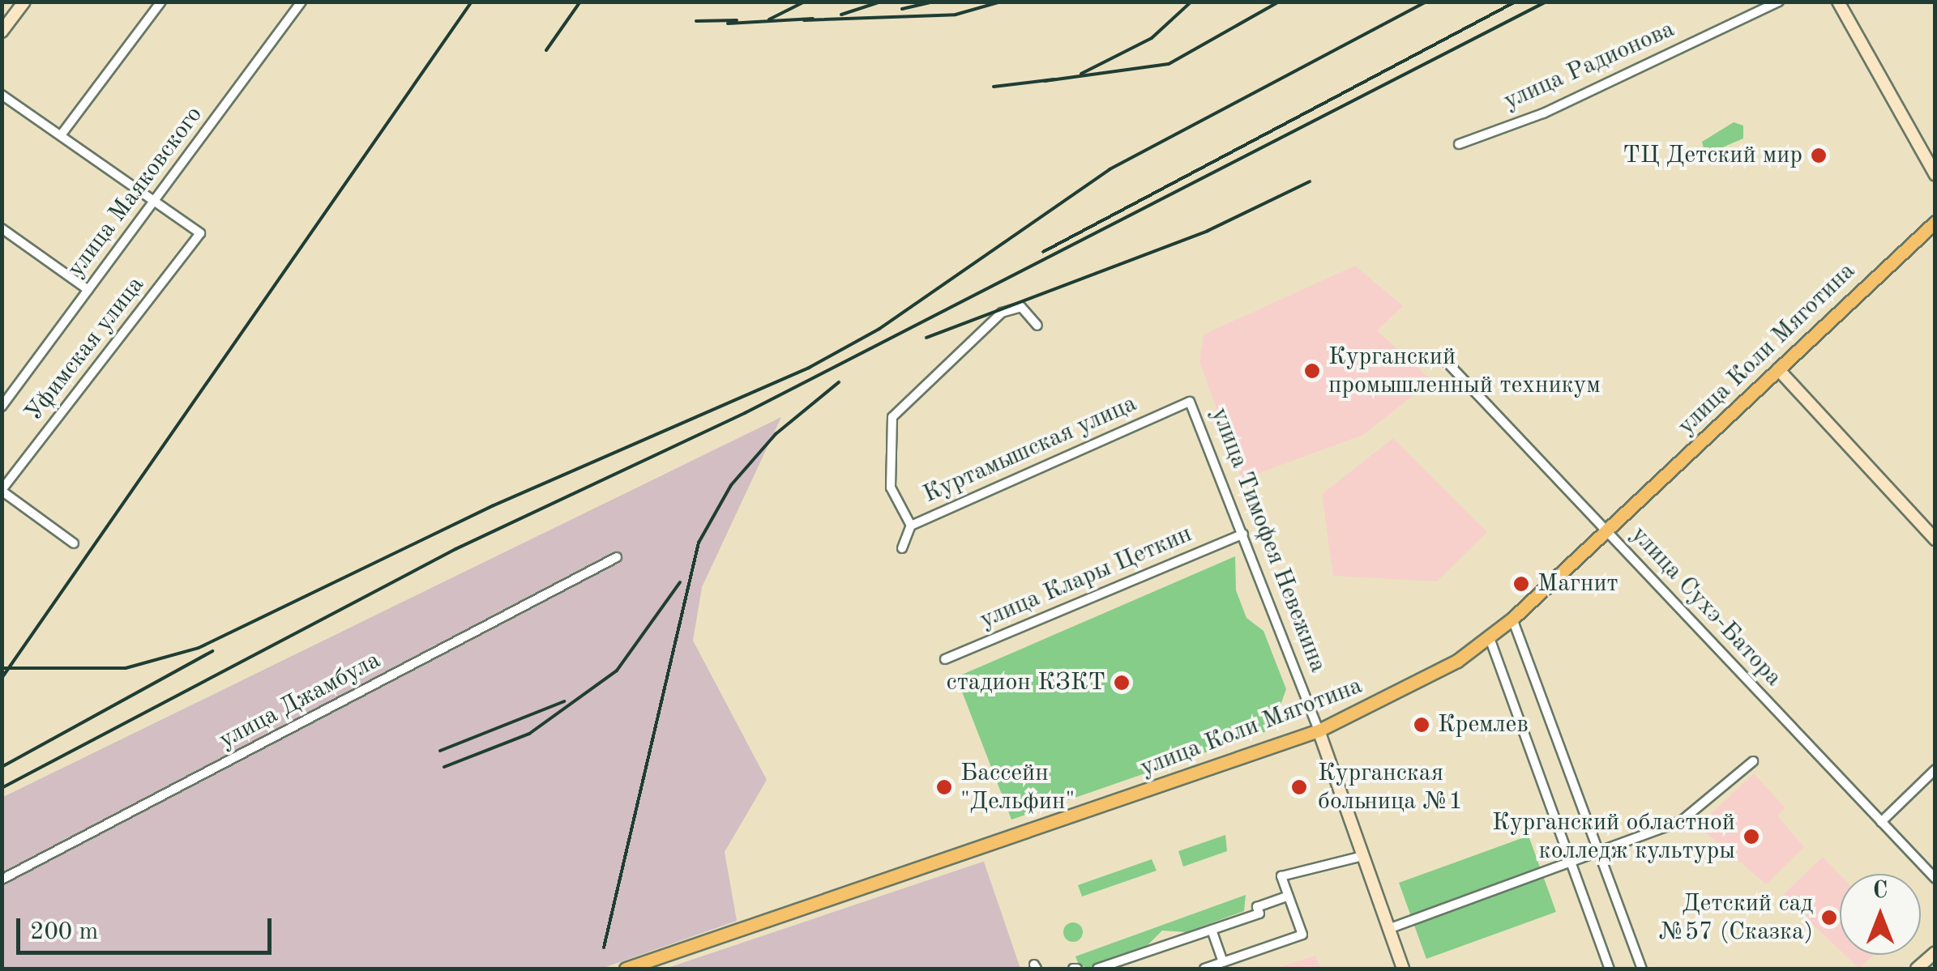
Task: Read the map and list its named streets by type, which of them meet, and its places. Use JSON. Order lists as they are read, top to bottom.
{
  "streets": {
    "main road": ["улица Коли Мяготина"],
    "street": [
      "улица Радионова",
      "улица Маяковского",
      "Уфимская улица",
      "Куртамышская улица",
      "улица Тимофея Невежина",
      "улица Клары Цеткин",
      "улица Сухэ-Батора",
      "улица Джамбула"
    ]
  },
  "crossings": [
    ["улица Маяковского", "Уфимская улица"],
    ["улица Коли Мяготина", "улица Тимофея Невежина"],
    ["улица Коли Мяготина", "улица Сухэ-Батора"],
    ["Куртамышская улица", "улица Тимофея Невежина"],
    ["улица Тимофея Невежина", "улица Клары Цеткин"]
  ],
  "places": [
    "ТЦ Детский мир",
    "Курганский промышленный техникум",
    "Магнит",
    "стадион КЗКТ",
    "Кремлев",
    "Бассейн \"Дельфин\"",
    "Курганская больница №1",
    "Курганский областной колледж культуры",
    "Детский сад №57 (Сказка)"
  ],
  "scale_bar": "200 m",
  "north": "top"
}
